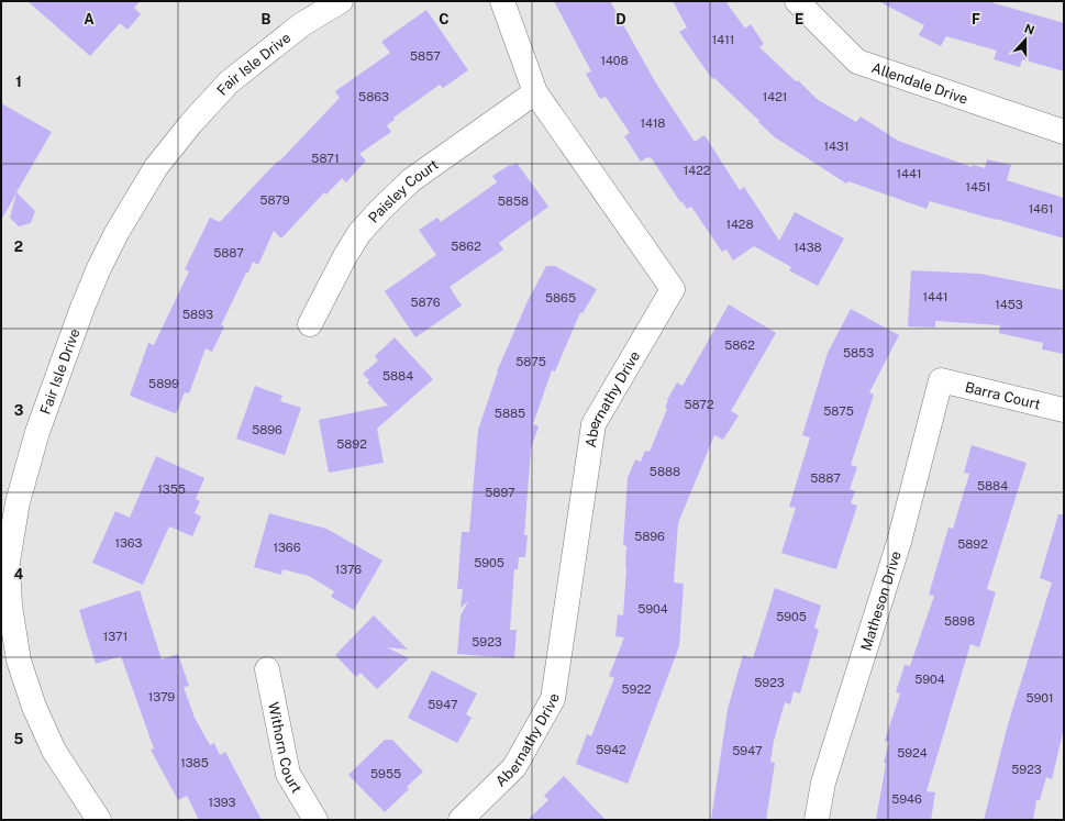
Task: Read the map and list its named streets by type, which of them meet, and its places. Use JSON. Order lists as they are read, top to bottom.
{
  "streets": {
    "street": [
      "Fair Isle Drive",
      "Allendale Drive",
      "Paisley Court",
      "Barra Court",
      "Abernathy Drive",
      "Matheson Drive",
      "Withorn Court"
    ]
  },
  "crossings": [
    ["Paisley Court", "Abernathy Drive"],
    ["Barra Court", "Matheson Drive"]
  ],
  "house_numbers": [
    "1411",
    "5857",
    "1408",
    "5863",
    "1421",
    "1418",
    "1431",
    "5871",
    "1422",
    "1441",
    "1451",
    "5879",
    "5858",
    "1461",
    "1428",
    "5862",
    "1438",
    "5887",
    "1441",
    "5865",
    "5876",
    "1453",
    "5893",
    "5862",
    "5853",
    "5875",
    "5884",
    "5899",
    "5872",
    "5875",
    "5885",
    "5896",
    "5892",
    "5888",
    "5887",
    "5884",
    "1355",
    "5897",
    "5896",
    "1363",
    "5892",
    "1366",
    "5905",
    "1376",
    "5904",
    "5905",
    "5898",
    "1371",
    "5923",
    "5904",
    "5923",
    "5922",
    "1379",
    "5901",
    "5947",
    "5942",
    "5947",
    "5924",
    "1385",
    "5923",
    "5955",
    "5946",
    "1393"
  ],
  "north": "top",
  "grid": {
    "columns": [
      "A",
      "B",
      "C",
      "D",
      "E",
      "F"
    ],
    "rows": [
      "1",
      "2",
      "3",
      "4",
      "5"
    ]
  }
}
